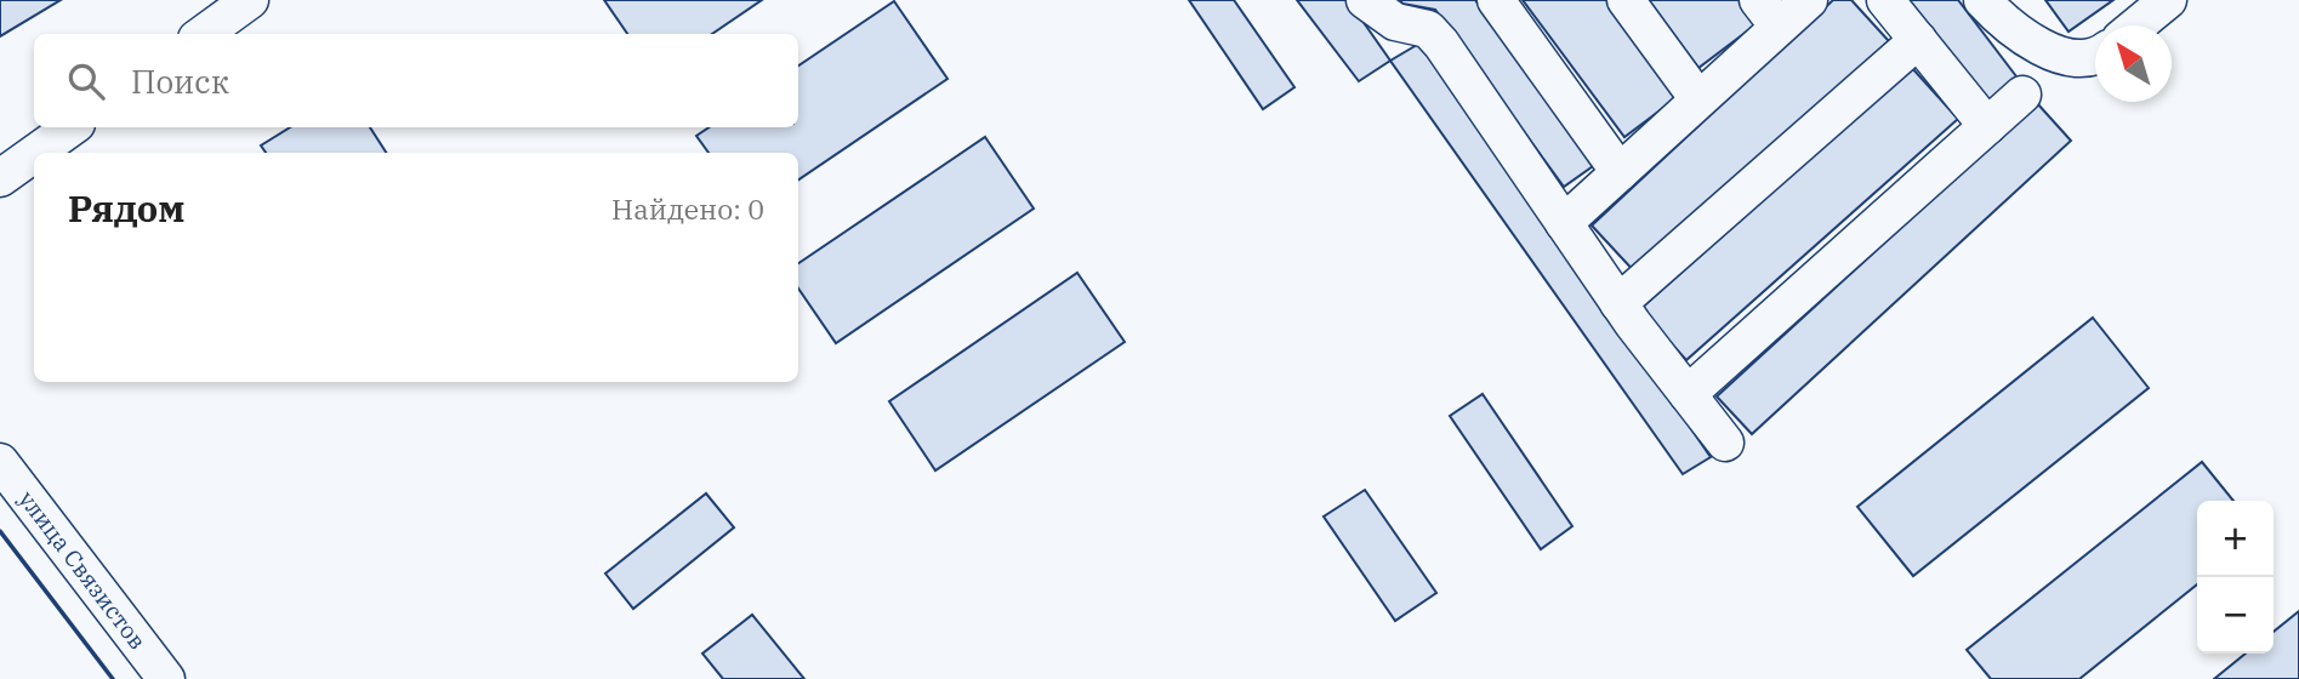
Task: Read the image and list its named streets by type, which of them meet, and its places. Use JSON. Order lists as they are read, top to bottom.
{
  "streets": {
    "street": ["улица Связистов"]
  },
  "north": "top left",
  "page": {
    "search": "Поиск",
    "heading": ["Рядом", "Найдено: 0"],
    "map_buttons": ["+", "−"]
  }
}
